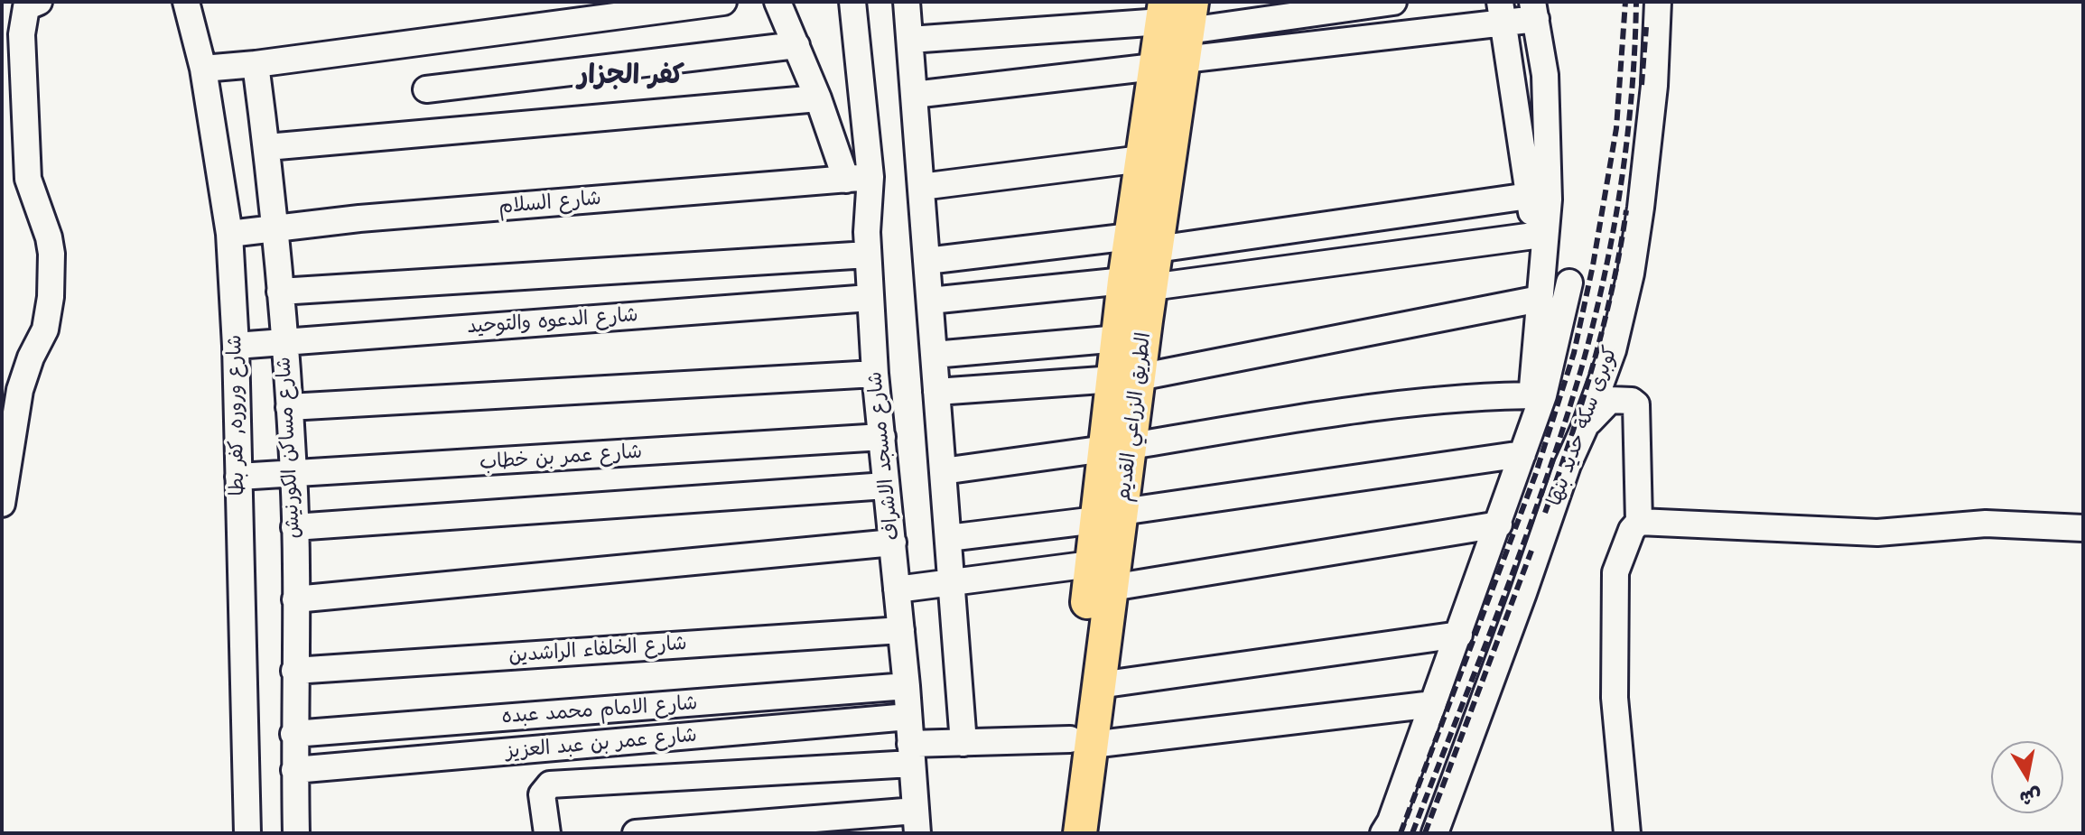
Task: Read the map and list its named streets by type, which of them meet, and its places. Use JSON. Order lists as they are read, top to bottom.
{
  "streets": {
    "main road": ["الطريق الزراعي القديم"],
    "street": [
      "شارع السلام",
      "شارع الدعوه والتوحيد",
      "شارع وروره, كفر بطا",
      "كوبرى سكة حديد بنها",
      "شارع مساكن الكورنيش",
      "شارع مسجد الاشراف",
      "شارع عمر بن خطاب",
      "شارع الخلفاء الراشدين",
      "شارع الامام محمد عبده",
      "شارع عمر بن عبد العزيز"
    ]
  },
  "crossings": [
    ["شارع السلام", "شارع وروره, كفر بطا"],
    ["شارع السلام", "شارع مساكن الكورنيش"],
    ["شارع السلام", "شارع مسجد الاشراف"],
    ["شارع الدعوه والتوحيد", "شارع وروره, كفر بطا"],
    ["شارع الدعوه والتوحيد", "شارع مساكن الكورنيش"],
    ["شارع الدعوه والتوحيد", "شارع مسجد الاشراف"],
    ["شارع وروره, كفر بطا", "شارع عمر بن خطاب"],
    ["شارع مساكن الكورنيش", "شارع عمر بن خطاب"],
    ["شارع مساكن الكورنيش", "شارع الخلفاء الراشدين"],
    ["شارع مساكن الكورنيش", "شارع الامام محمد عبده"],
    ["شارع مساكن الكورنيش", "شارع عمر بن عبد العزيز"],
    ["شارع مسجد الاشراف", "شارع عمر بن خطاب"],
    ["شارع مسجد الاشراف", "شارع الخلفاء الراشدين"],
    ["شارع مسجد الاشراف", "شارع الامام محمد عبده"],
    ["شارع مسجد الاشراف", "شارع عمر بن عبد العزيز"]
  ],
  "districts": ["كفر الجزار"],
  "north": "bottom"
}
